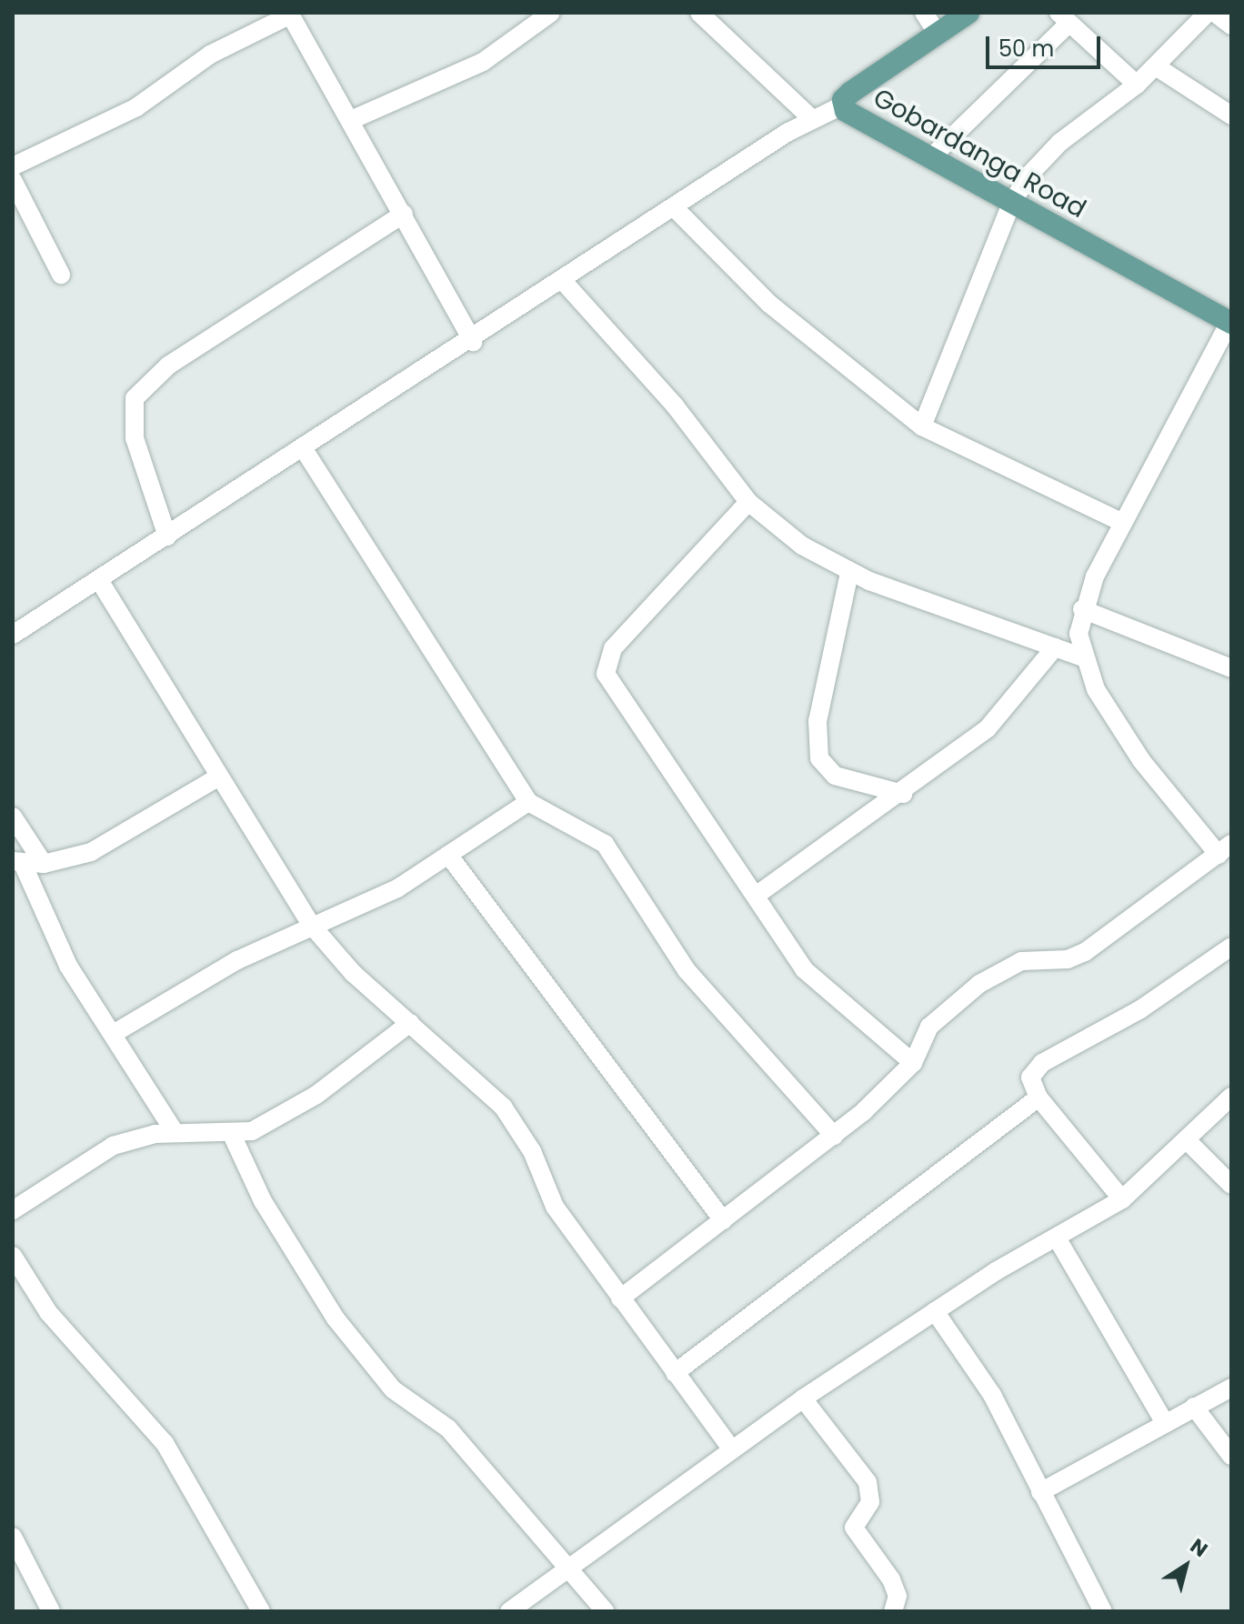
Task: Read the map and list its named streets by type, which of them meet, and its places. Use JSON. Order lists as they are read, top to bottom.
{
  "streets": {
    "main road": ["Gobardanga Road"]
  },
  "scale_bar": "50 m",
  "north": "top right"
}
